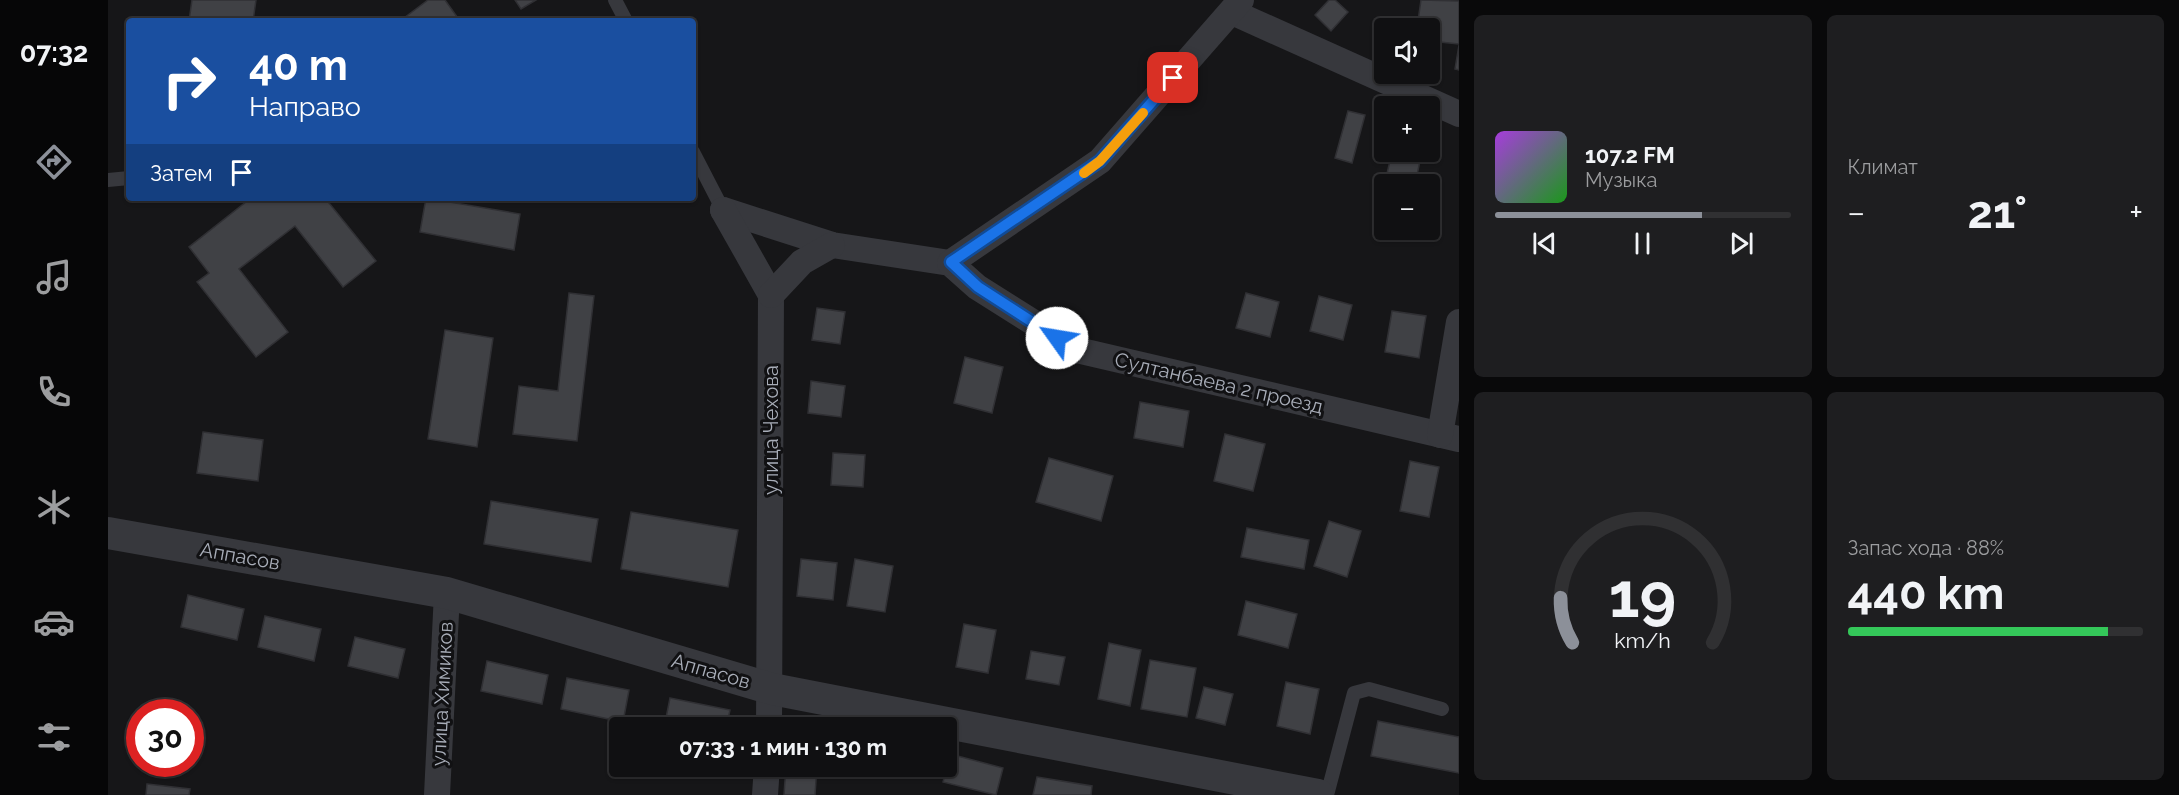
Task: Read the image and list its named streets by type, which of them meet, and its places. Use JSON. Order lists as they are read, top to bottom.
{
  "streets": {
    "street": [
      "Султанбаева 2 проезд",
      "улица Чехова",
      "Аппасов",
      "улица Химиков"
    ]
  },
  "crossings": [
    ["улица Чехова", "Аппасов"],
    ["Аппасов", "улица Химиков"]
  ],
  "page": {
    "tabs": "07:32",
    "tile": [
      "Климат",
      ["Запас хода · 88%", "440 km"]
    ],
    "map_buttons": ["+", "−"],
    "turn": ["40 m", "Направо"],
    "song": ["107.2 FM", "Музыка"],
    "then": "Затем",
    "heat": ["−", "21°", "+"],
    "limit": "30",
    "trip": "07:33 · 1 мин · 130 m",
    "gauge": ["19", "km/h"]
  }
}
